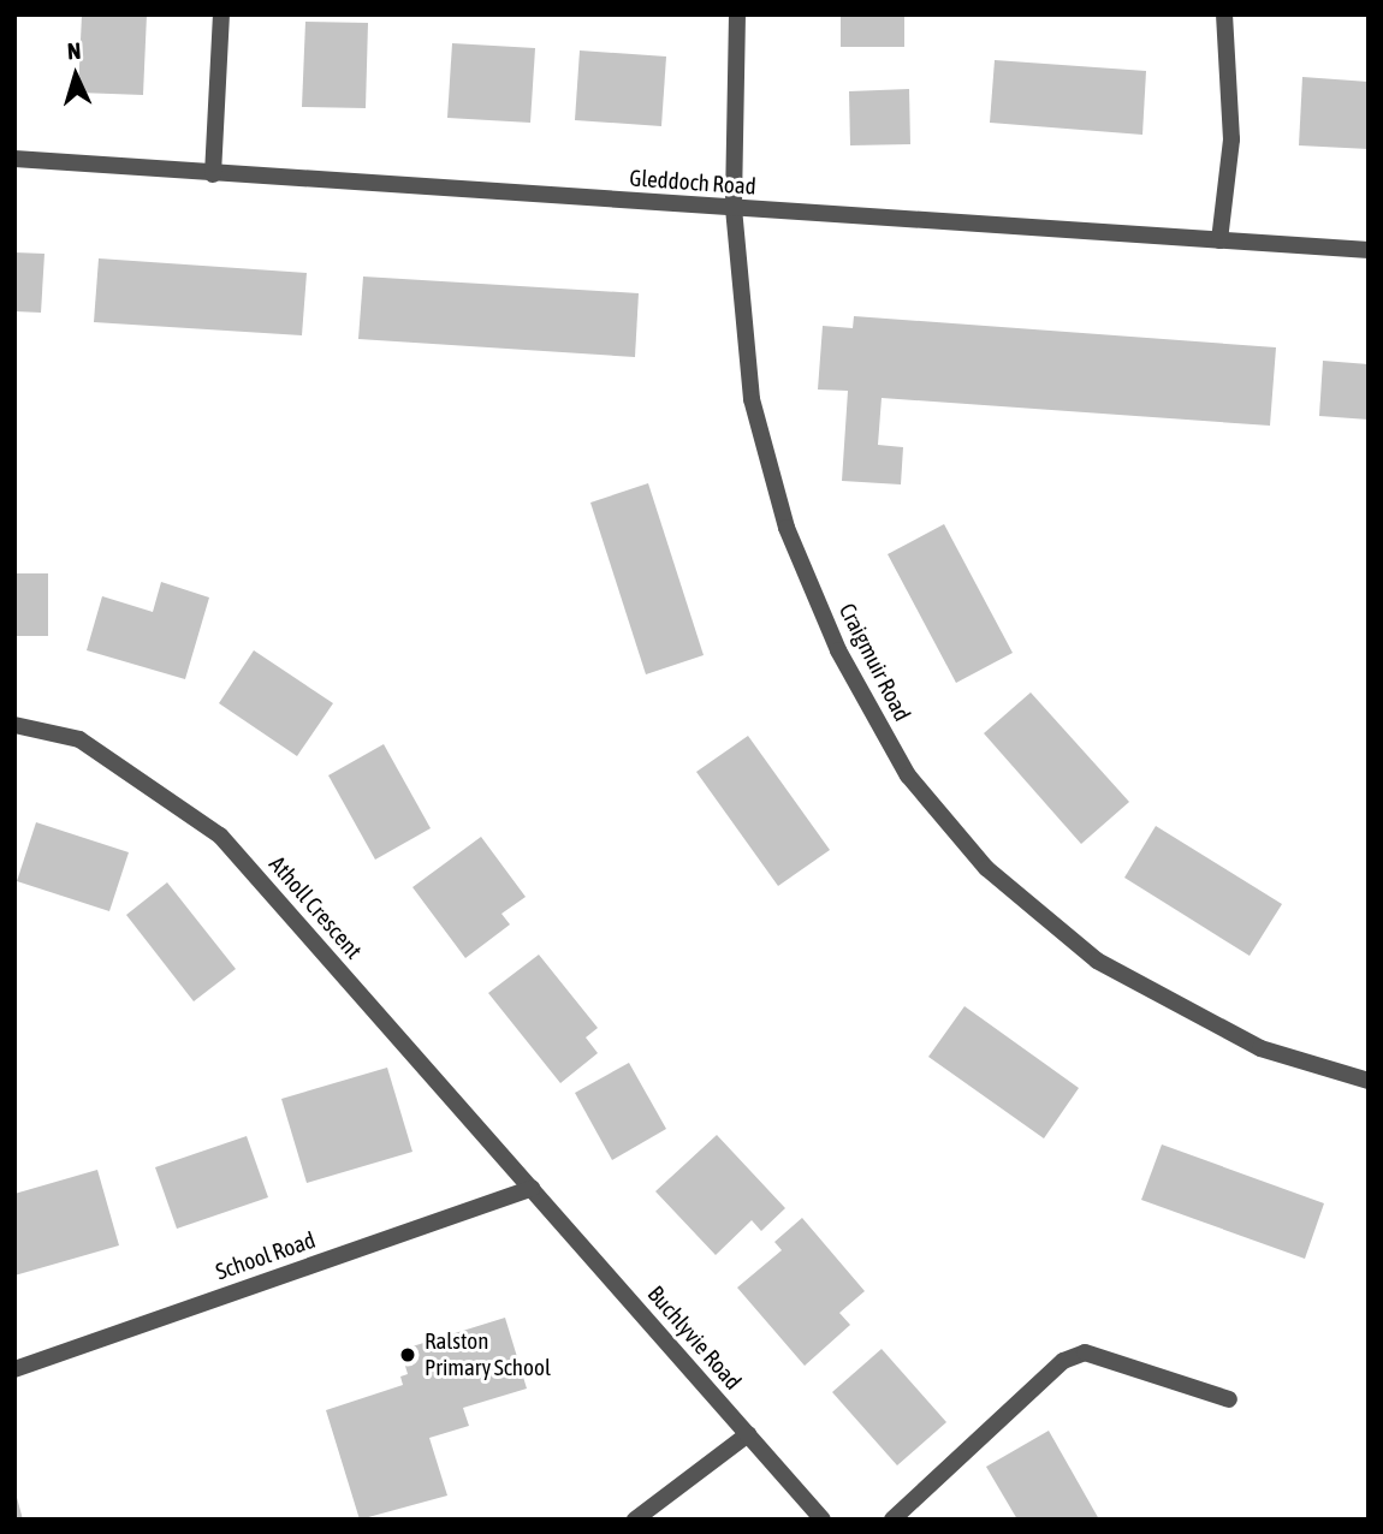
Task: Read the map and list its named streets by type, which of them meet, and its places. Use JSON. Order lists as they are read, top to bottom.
{
  "streets": {
    "street": [
      "Gleddoch Road",
      "Craigmuir Road",
      "Atholl Crescent",
      "School Road",
      "Buchlyvie Road"
    ]
  },
  "crossings": [
    ["Gleddoch Road", "Craigmuir Road"],
    ["Atholl Crescent", "School Road"],
    ["Atholl Crescent", "Buchlyvie Road"],
    ["School Road", "Buchlyvie Road"]
  ],
  "places": ["Ralston Primary School"],
  "north": "top"
}
